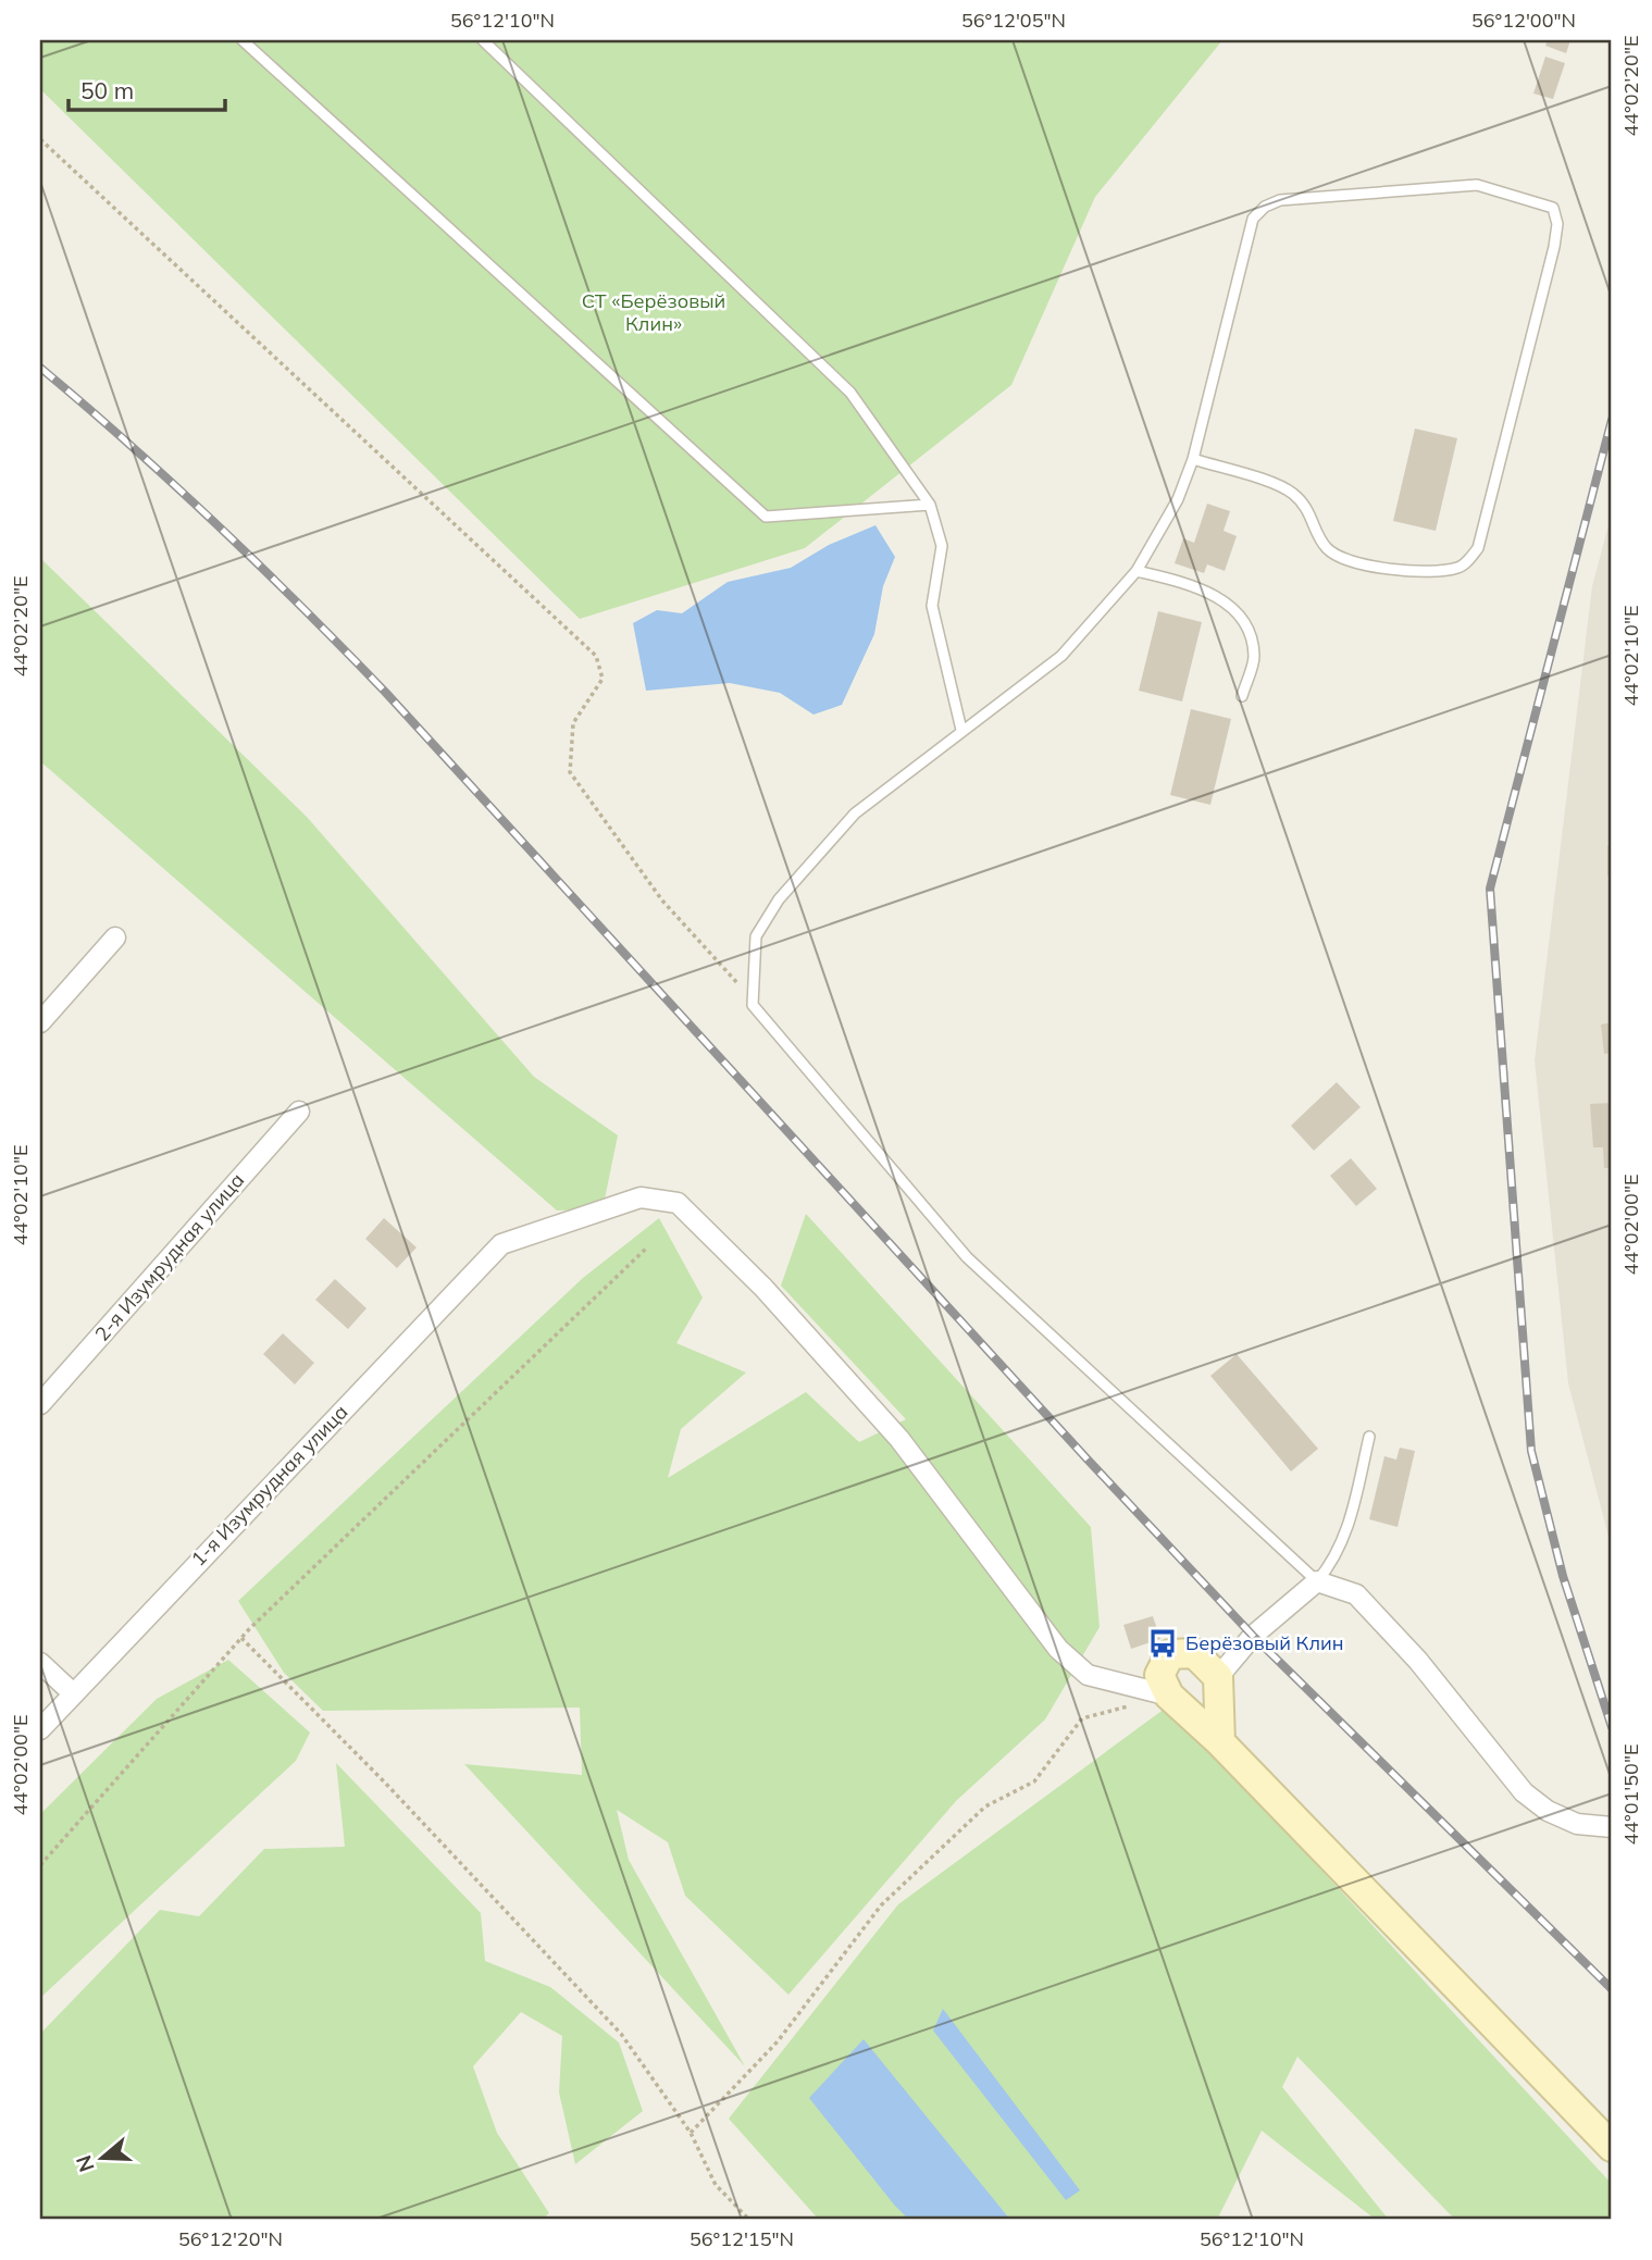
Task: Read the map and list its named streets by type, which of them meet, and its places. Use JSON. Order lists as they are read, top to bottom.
{
  "streets": {
    "street": ["2-я Изумрудная улица", "1-я Изумрудная улица"]
  },
  "parks": ["СТ «Берёзовый Клин»"],
  "places": {
    "bus stop": ["Берёзовый Клин"]
  },
  "scale_bar": "50 m",
  "north": "left",
  "coordinates": [
    "56°12'10\"N",
    "56°12'05\"N",
    "56°12'00\"N",
    "44°02'20\"E",
    "44°02'10\"E",
    "44°02'00\"E",
    "44°01'50\"E",
    "56°12'20\"N",
    "56°12'15\"N"
  ]
}
